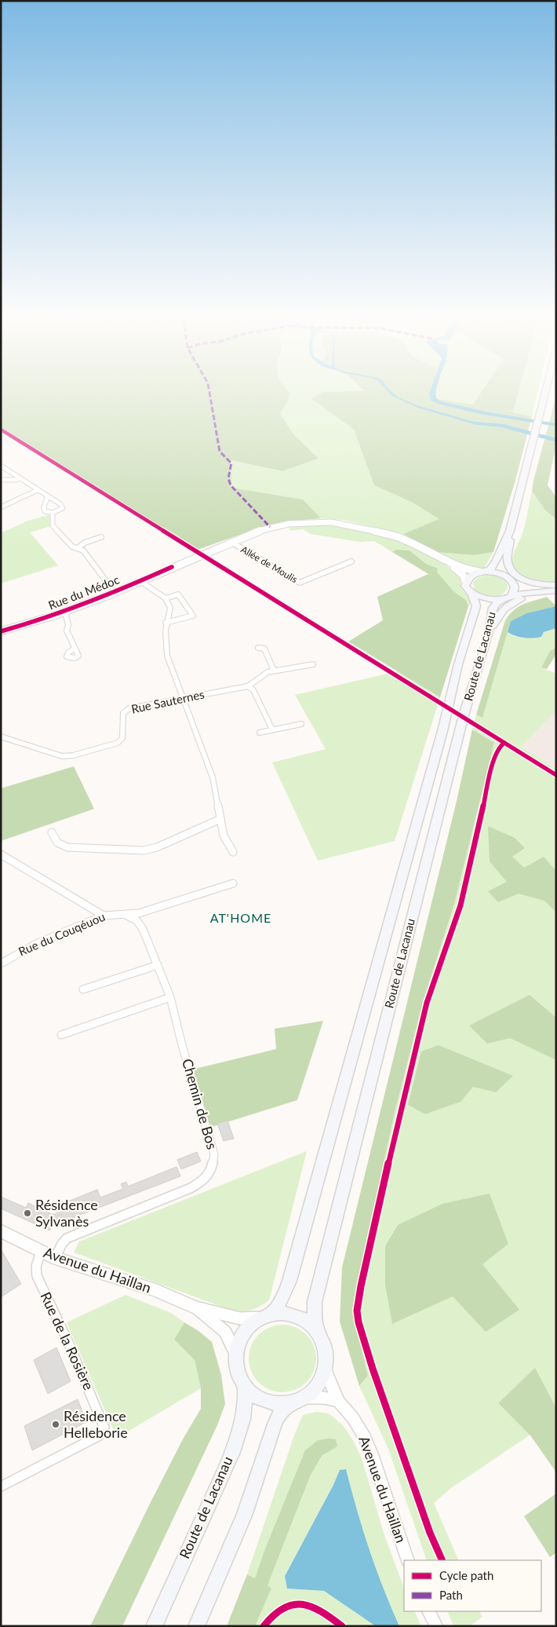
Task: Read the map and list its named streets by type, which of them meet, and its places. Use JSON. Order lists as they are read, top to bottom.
{
  "streets": {
    "main road": ["Route de Lacanau"],
    "street": [
      "Allée de Moulis",
      "Rue du Médoc",
      "Rue Sauternes",
      "Rue du Couqéuou",
      "Chemin de Bos",
      "Avenue du Haillan",
      "Rue de la Rosière"
    ]
  },
  "crossings": [
    ["Allée de Moulis", "Rue du Médoc"],
    ["Route de Lacanau", "Avenue du Haillan"],
    ["Rue du Couqéuou", "Chemin de Bos"],
    ["Chemin de Bos", "Avenue du Haillan"],
    ["Avenue du Haillan", "Rue de la Rosière"]
  ],
  "districts": ["AT'HOME"],
  "places": ["Résidence Sylvanès", "Résidence Helleborie"],
  "legend": ["Cycle path", "Path"]
}
